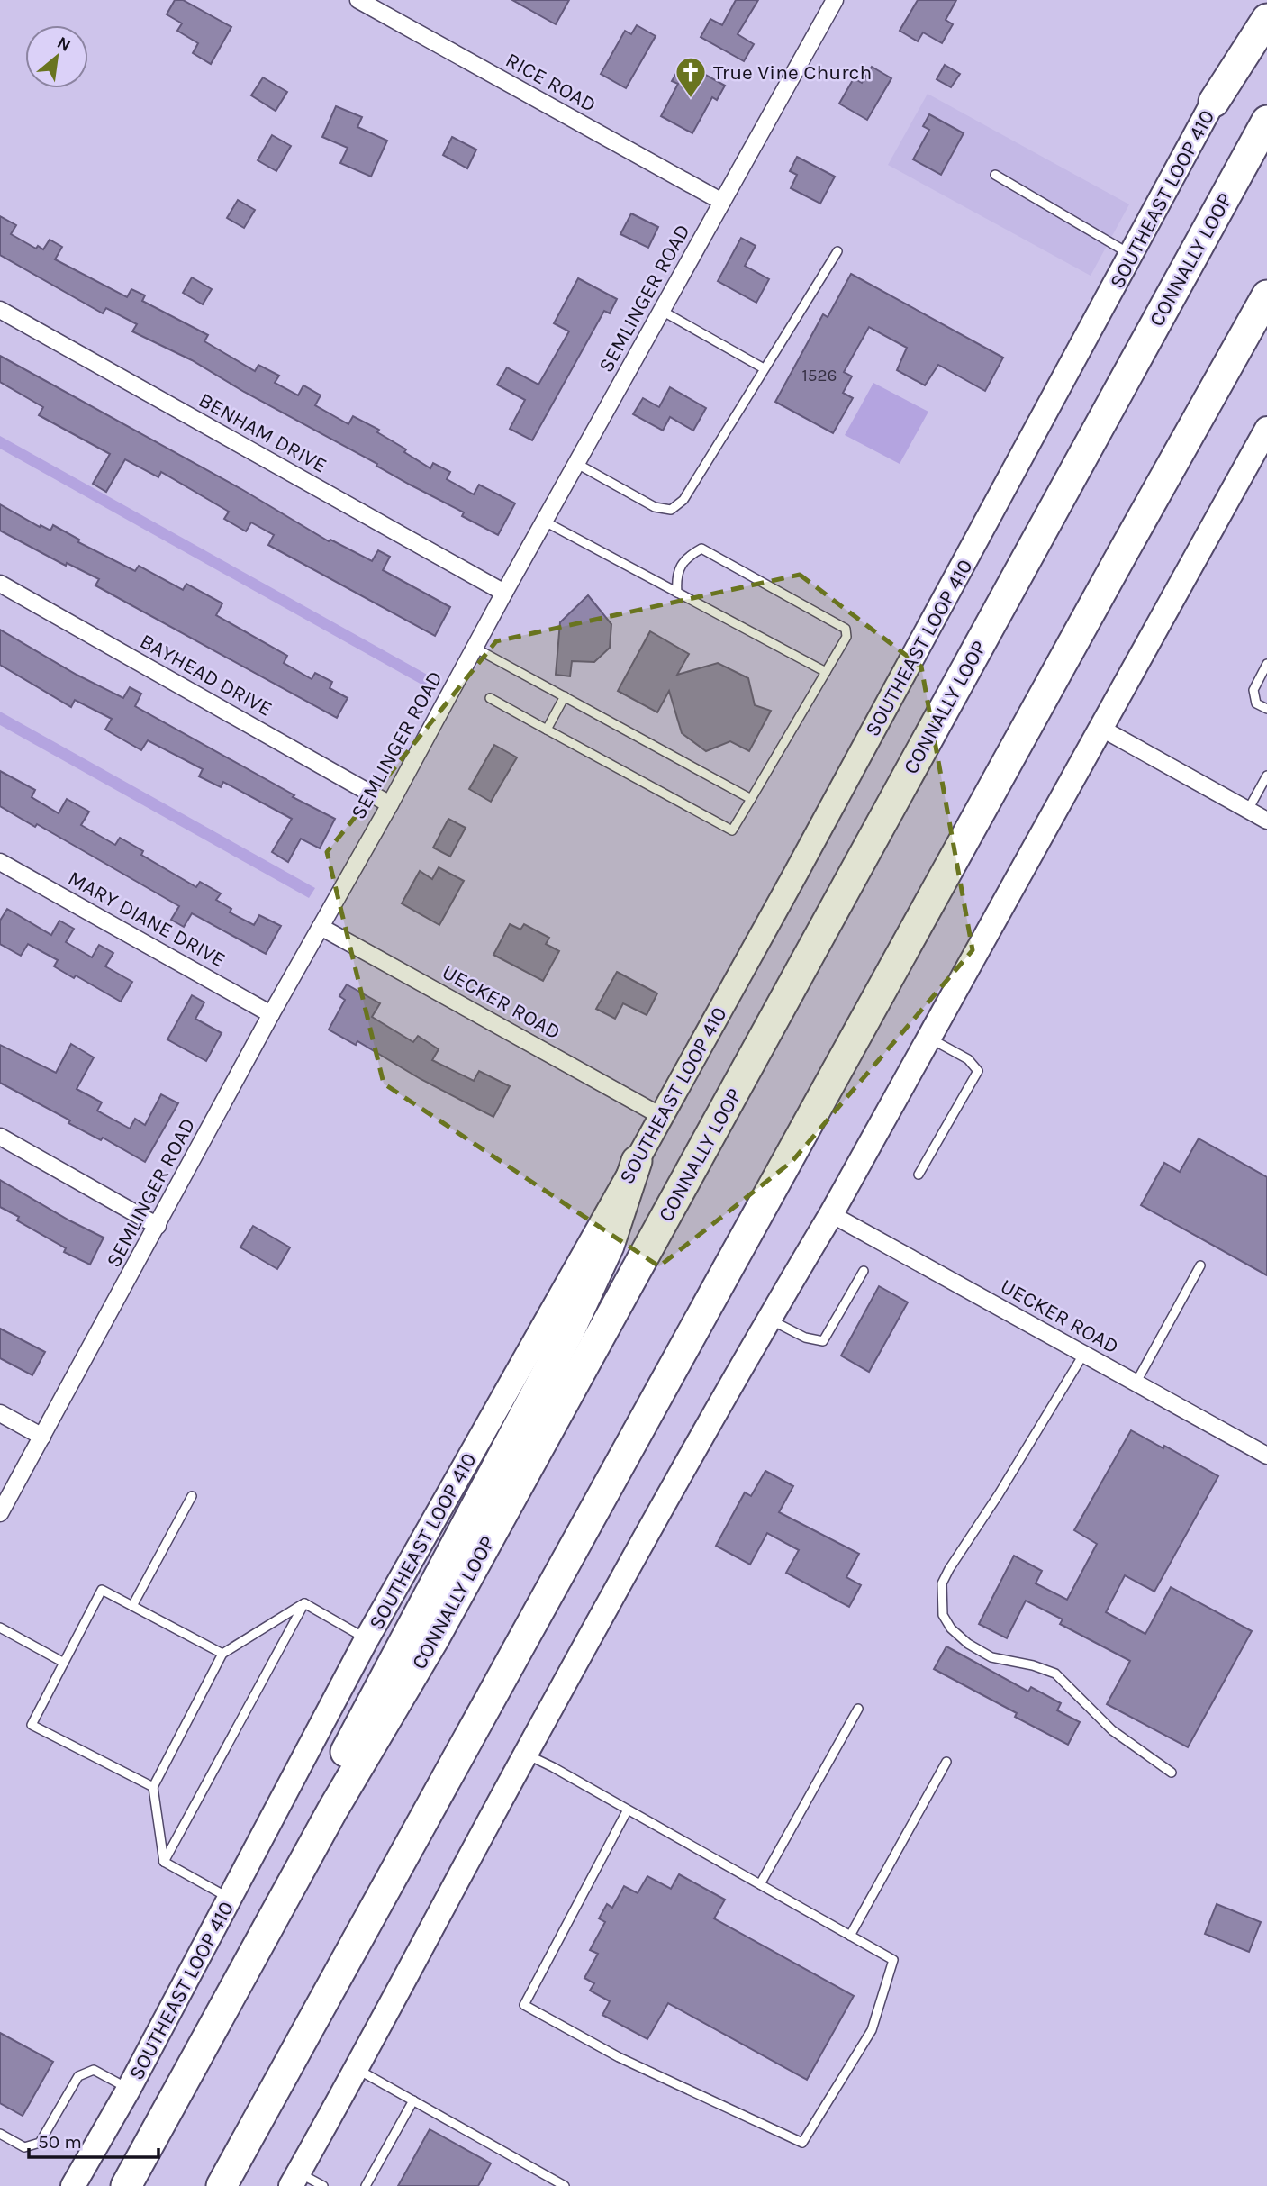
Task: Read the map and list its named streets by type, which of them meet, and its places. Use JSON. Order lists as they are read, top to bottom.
{
  "streets": {
    "highway": ["CONNALLY LOOP"],
    "main road": ["SOUTHEAST LOOP 410"],
    "street": [
      "RICE ROAD",
      "SEMLINGER ROAD",
      "BENHAM DRIVE",
      "BAYHEAD DRIVE",
      "MARY DIANE DRIVE",
      "UECKER ROAD"
    ]
  },
  "crossings": [
    ["RICE ROAD", "SEMLINGER ROAD"],
    ["SOUTHEAST LOOP 410", "UECKER ROAD"],
    ["SEMLINGER ROAD", "BENHAM DRIVE"],
    ["SEMLINGER ROAD", "BAYHEAD DRIVE"],
    ["SEMLINGER ROAD", "MARY DIANE DRIVE"],
    ["SEMLINGER ROAD", "UECKER ROAD"]
  ],
  "places": {
    "church": ["True Vine Church"]
  },
  "house_numbers": ["1526"],
  "scale_bar": "50 m",
  "north": "top right"
}
